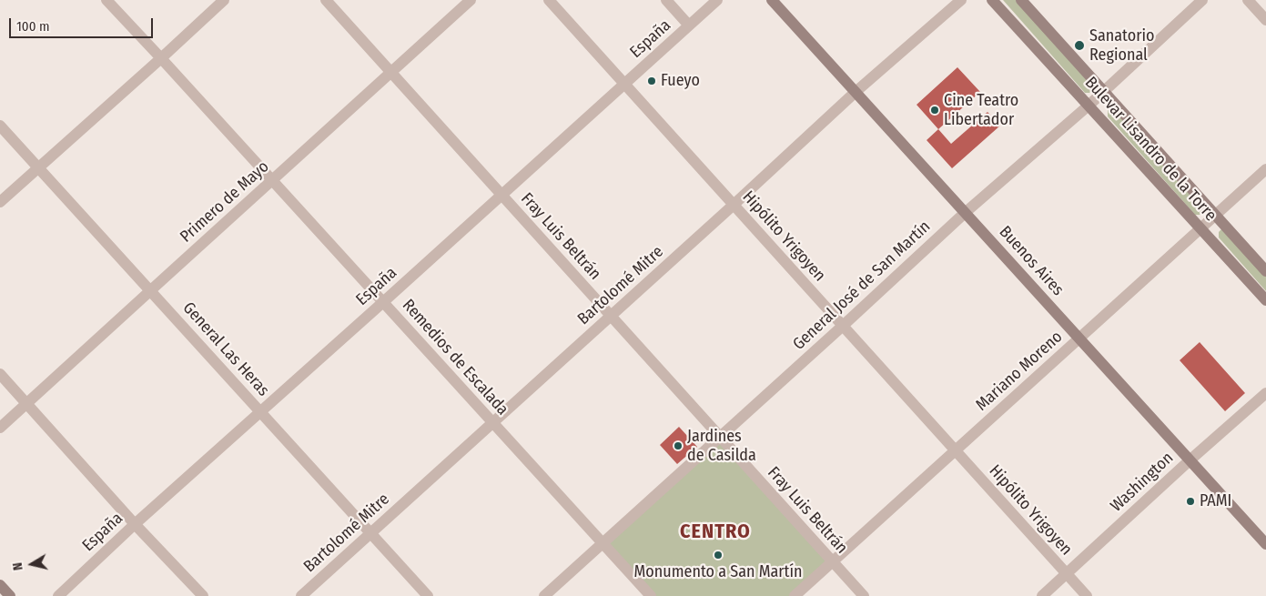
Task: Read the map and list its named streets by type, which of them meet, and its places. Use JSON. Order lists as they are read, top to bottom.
{
  "streets": {
    "main road": ["Bulevar Lisandro de la Torre", "Buenos Aires"],
    "street": [
      "España",
      "Primero de Mayo",
      "Fray Luis Beltrán",
      "Hipólito Yrigoyen",
      "Bartolomé Mitre",
      "General José de San Martín",
      "General Las Heras",
      "Remedios de Escalada",
      "Mariano Moreno",
      "Washington"
    ]
  },
  "crossings": [
    ["España", "Fray Luis Beltrán"],
    ["España", "Hipólito Yrigoyen"],
    ["España", "General Las Heras"],
    ["España", "Remedios de Escalada"],
    ["Bulevar Lisandro de la Torre", "General José de San Martín"],
    ["Bulevar Lisandro de la Torre", "Mariano Moreno"],
    ["Primero de Mayo", "Fray Luis Beltrán"],
    ["Primero de Mayo", "General Las Heras"],
    ["Primero de Mayo", "Remedios de Escalada"],
    ["Fray Luis Beltrán", "Bartolomé Mitre"],
    ["Fray Luis Beltrán", "General José de San Martín"],
    ["Fray Luis Beltrán", "Mariano Moreno"],
    ["Hipólito Yrigoyen", "Bartolomé Mitre"],
    ["Hipólito Yrigoyen", "General José de San Martín"],
    ["Hipólito Yrigoyen", "Mariano Moreno"],
    ["Hipólito Yrigoyen", "Washington"],
    ["Buenos Aires", "Bartolomé Mitre"],
    ["Buenos Aires", "General José de San Martín"],
    ["Buenos Aires", "Mariano Moreno"],
    ["Buenos Aires", "Washington"],
    ["Bartolomé Mitre", "General Las Heras"],
    ["Bartolomé Mitre", "Remedios de Escalada"],
    ["General José de San Martín", "Remedios de Escalada"]
  ],
  "districts": ["CENTRO"],
  "places": [
    "Sanatorio Regional",
    "Fueyo",
    "Cine Teatro Libertador",
    "Jardines de Casilda",
    "PAMI",
    "Monumento a San Martín"
  ],
  "scale_bar": "100 m",
  "north": "left"
}
